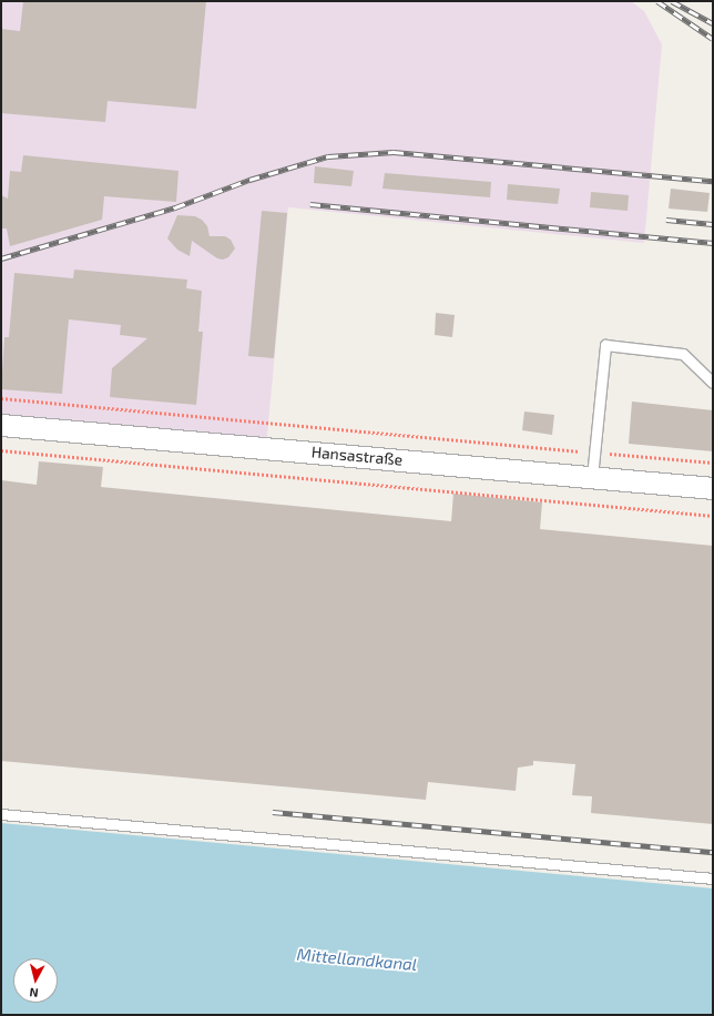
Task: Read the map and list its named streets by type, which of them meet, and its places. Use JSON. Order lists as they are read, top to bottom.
{
  "streets": {
    "street": ["Hansastraße"]
  },
  "water": ["Mittellandkanal"],
  "north": "bottom"
}
